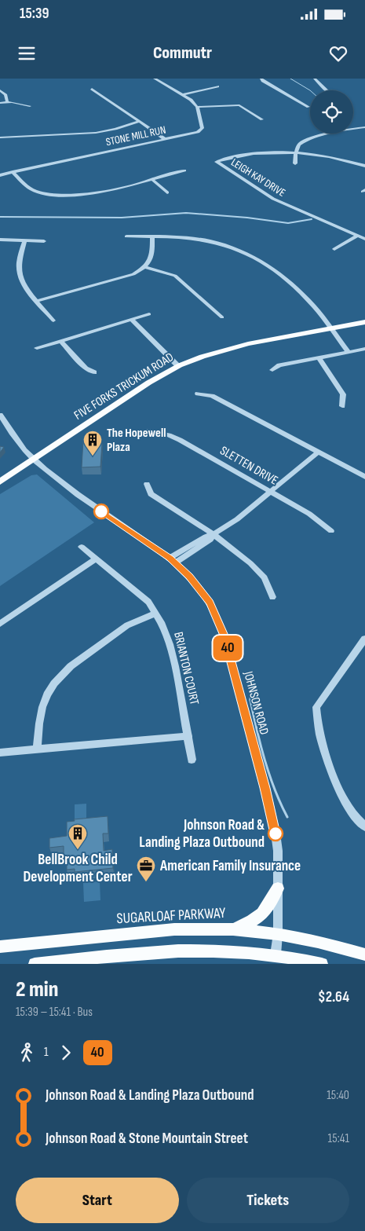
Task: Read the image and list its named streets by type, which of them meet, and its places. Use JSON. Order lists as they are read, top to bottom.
{
  "streets": {
    "main road": ["FIVE FORKS TRICKUM ROAD", "SUGARLOAF PARKWAY"],
    "street": [
      "STONE MILL RUN",
      "LEIGH KAY DRIVE",
      "SLETTEN DRIVE",
      "BRIANTON COURT",
      "JOHNSON ROAD"
    ]
  },
  "crossings": [
    ["FIVE FORKS TRICKUM ROAD", "JOHNSON ROAD"],
    ["JOHNSON ROAD", "SUGARLOAF PARKWAY"]
  ],
  "places": {
    "building": ["The Hopewell Plaza", "BellBrook Child Development Center"],
    "other": ["Johnson Road & Landing Plaza Outbound"],
    "office": ["American Family Insurance"]
  },
  "lines": ["bus line 40"],
  "page": {
    "status": "15:39",
    "header": "Commutr",
    "on_map": "40",
    "heading": ["2 min", "15:39 – 15:41 · Bus", "$2.64"],
    "legs": ["1", "40"],
    "list": [
      {
        "name": "Johnson Road & Landing Plaza Outbound",
        "value": "15:40"
      },
      {
        "name": "Johnson Road & Stone Mountain Street",
        "value": "15:41"
      }
    ],
    "buttons": ["Start", "Tickets"]
  }
}
